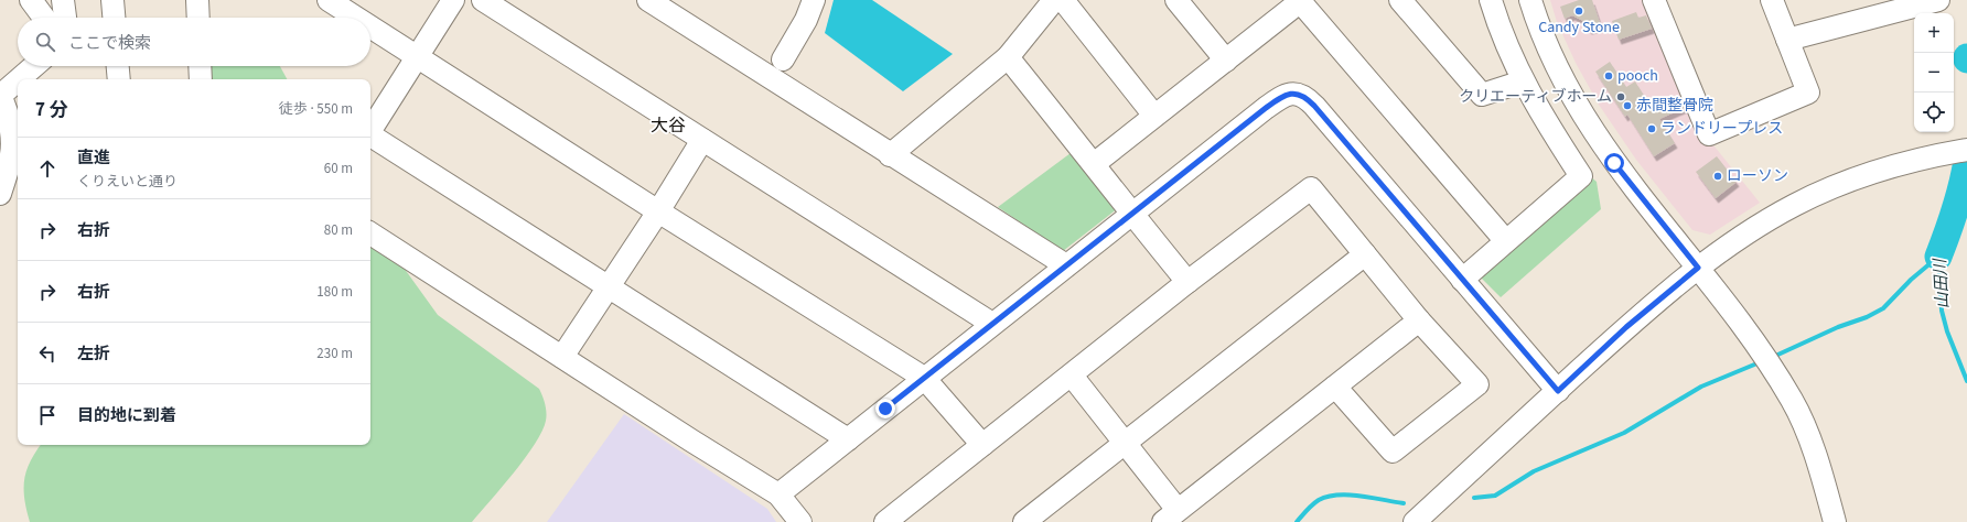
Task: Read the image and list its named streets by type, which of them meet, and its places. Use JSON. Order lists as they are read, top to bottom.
{
  "districts": ["大谷"],
  "water": ["山田川"],
  "places": [
    "Candy Stone",
    "pooch",
    "クリエーティブホーム",
    "赤間整骨院",
    "ランドリープレス",
    "ローソン"
  ],
  "page": {
    "map_buttons": ["+", "−"],
    "search": "ここで検索",
    "heading": ["7 分", "徒歩 · 550 m"],
    "list": [
      ["直進", "くりえいと通り", "60 m"],
      ["右折", "80 m"],
      ["右折", "180 m"],
      ["左折", "230 m"],
      "目的地に到着"
    ]
  }
}
